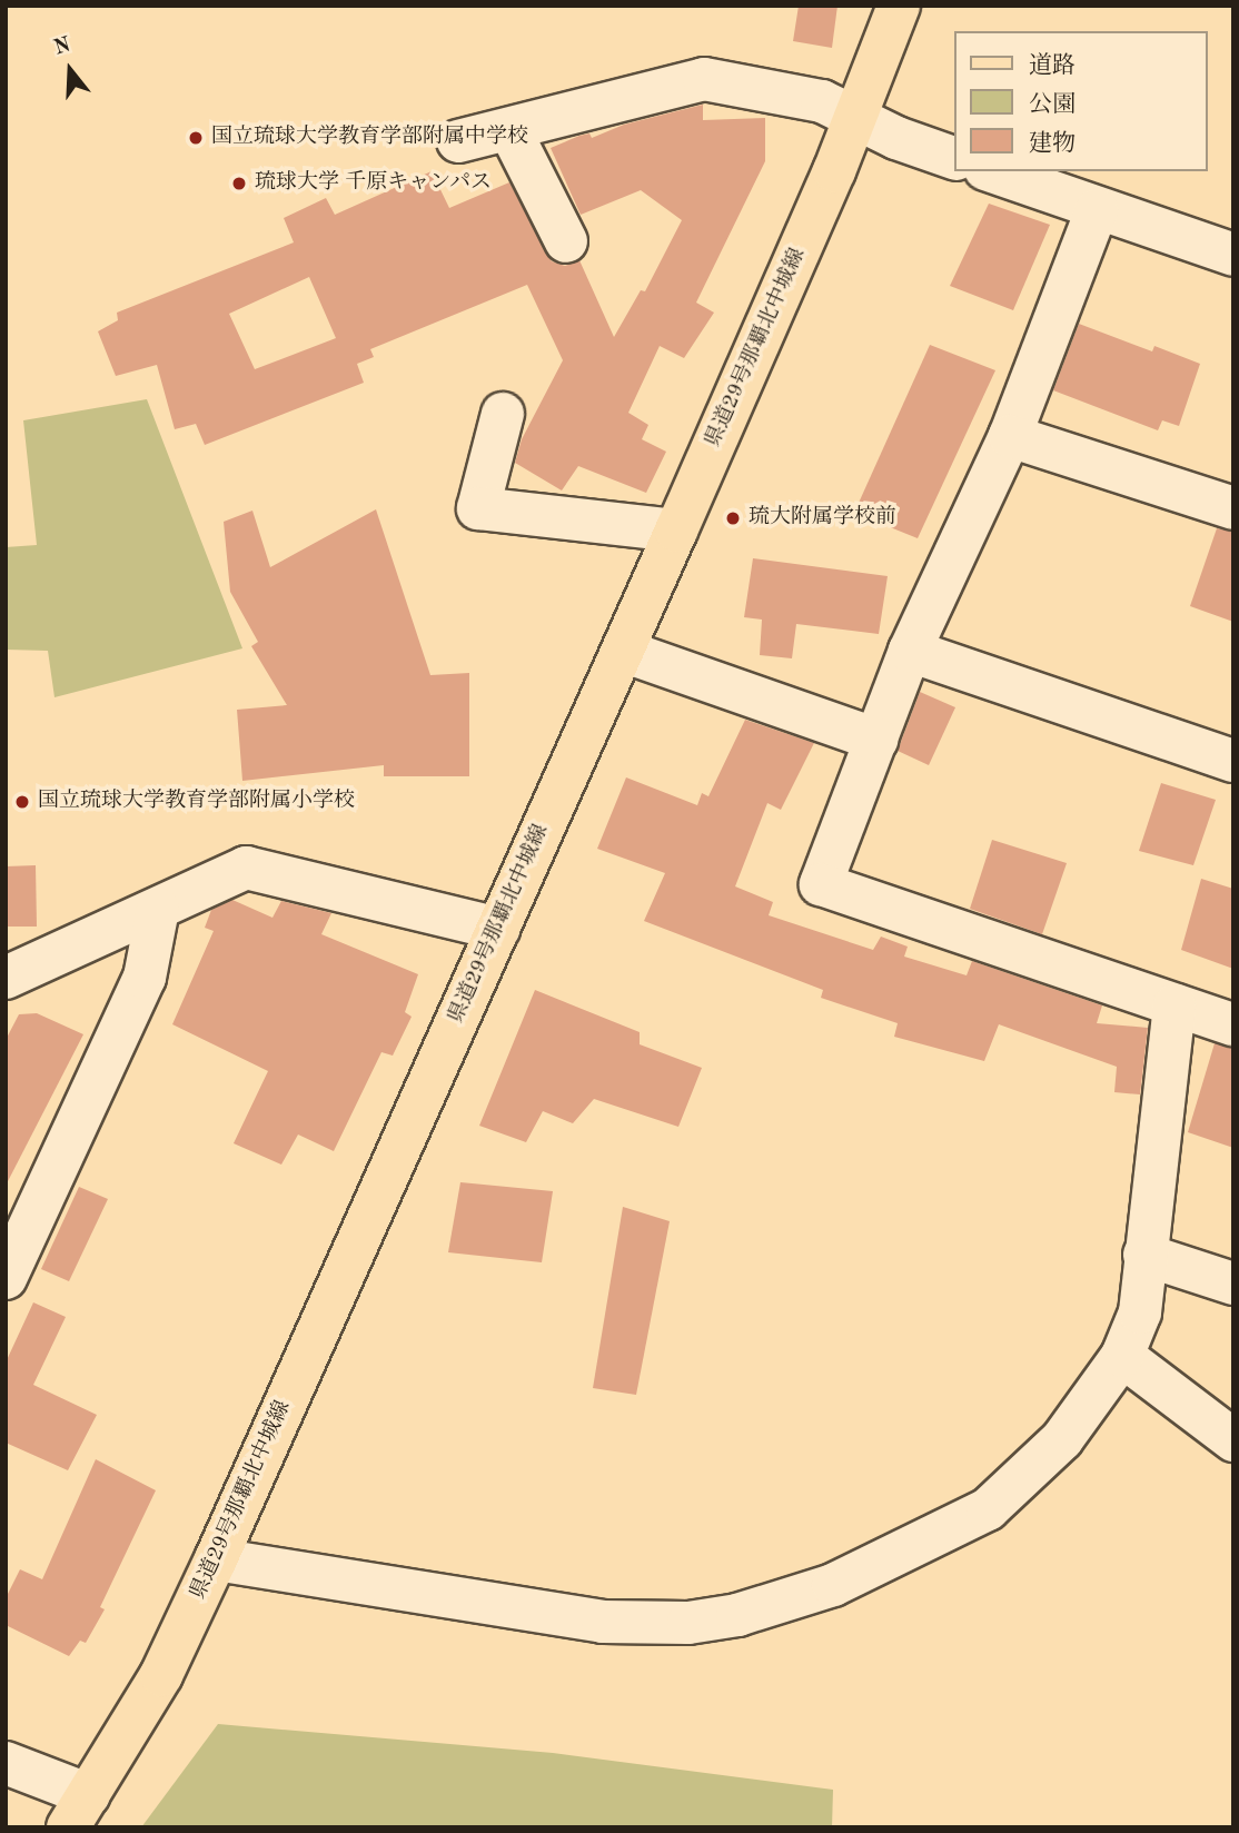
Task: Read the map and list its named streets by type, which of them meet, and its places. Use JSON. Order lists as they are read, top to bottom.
{
  "streets": {
    "main road": ["県道29号那覇北中城線"]
  },
  "places": [
    "国立琉球大学教育学部附属中学校",
    "琉球大学 千原キャンパス",
    "琉大附属学校前",
    "国立琉球大学教育学部附属小学校"
  ],
  "legend": ["道路", "公園", "建物"],
  "north": "top"
}
